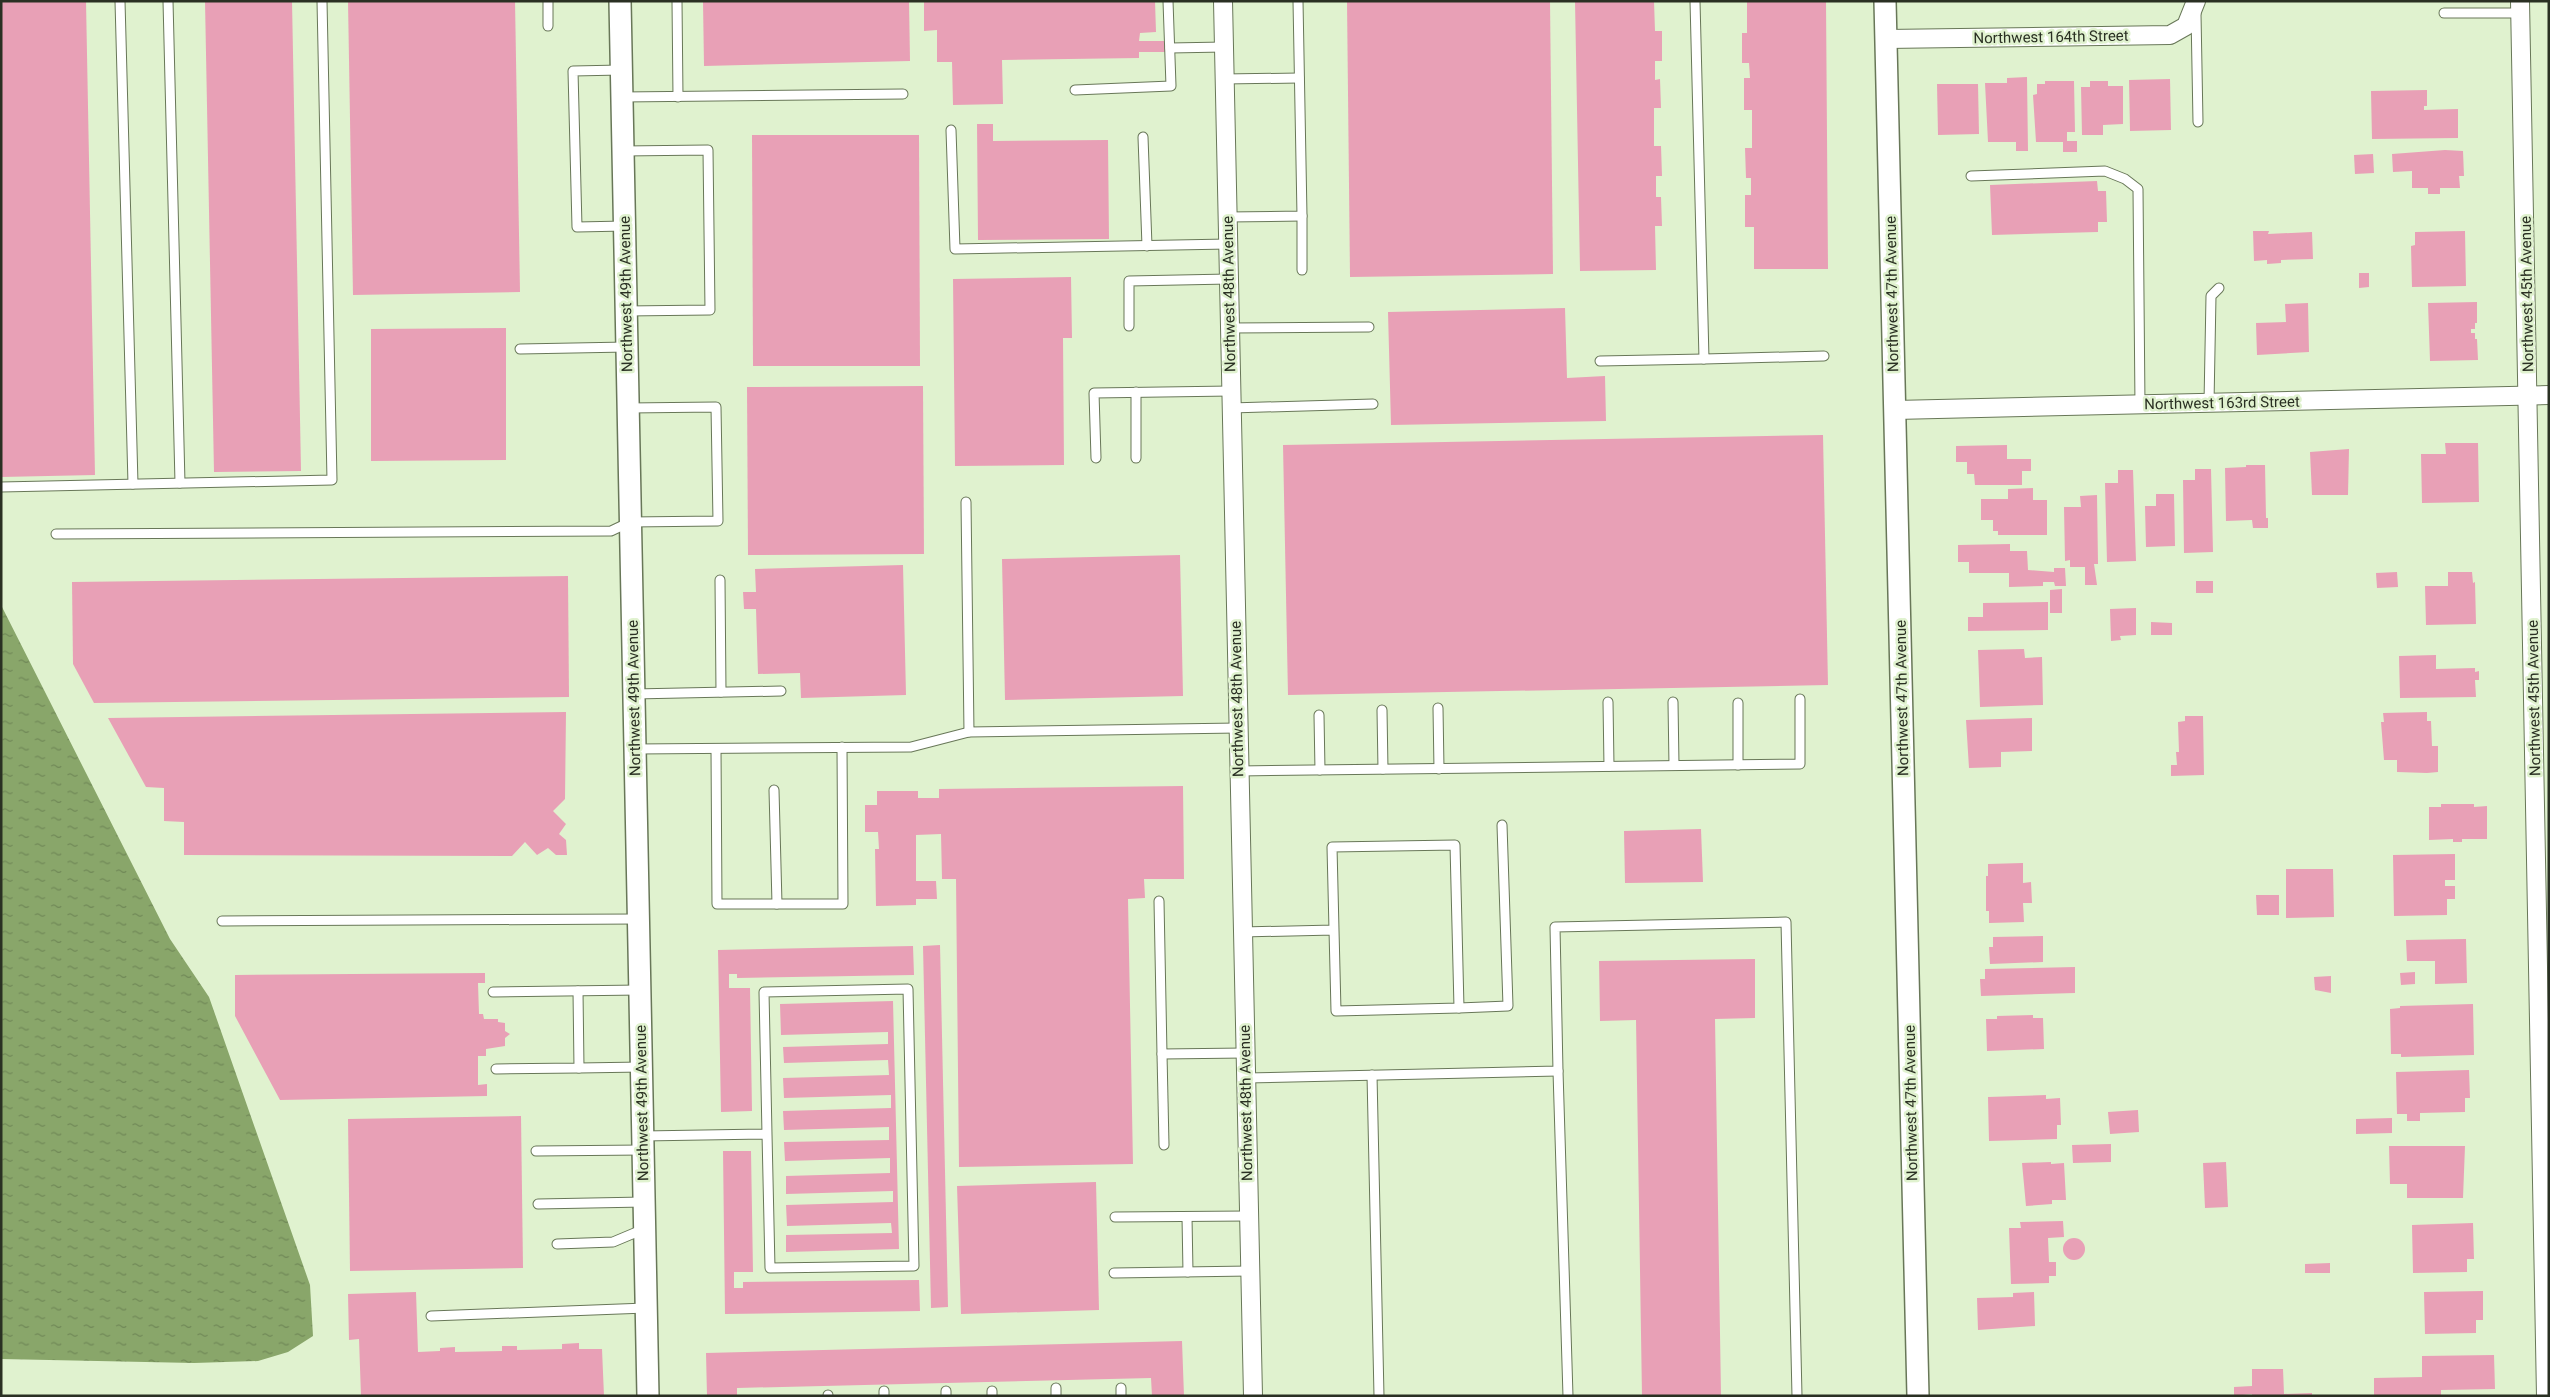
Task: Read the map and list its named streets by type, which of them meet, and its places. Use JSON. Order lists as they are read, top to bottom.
{
  "streets": {
    "street": [
      "Northwest 164th Street",
      "Northwest 49th Avenue",
      "Northwest 48th Avenue",
      "Northwest 47th Avenue",
      "Northwest 45th Avenue",
      "Northwest 163rd Street"
    ]
  },
  "crossings": [
    ["Northwest 164th Street", "Northwest 47th Avenue"],
    ["Northwest 47th Avenue", "Northwest 163rd Street"],
    ["Northwest 45th Avenue", "Northwest 163rd Street"]
  ]
}
